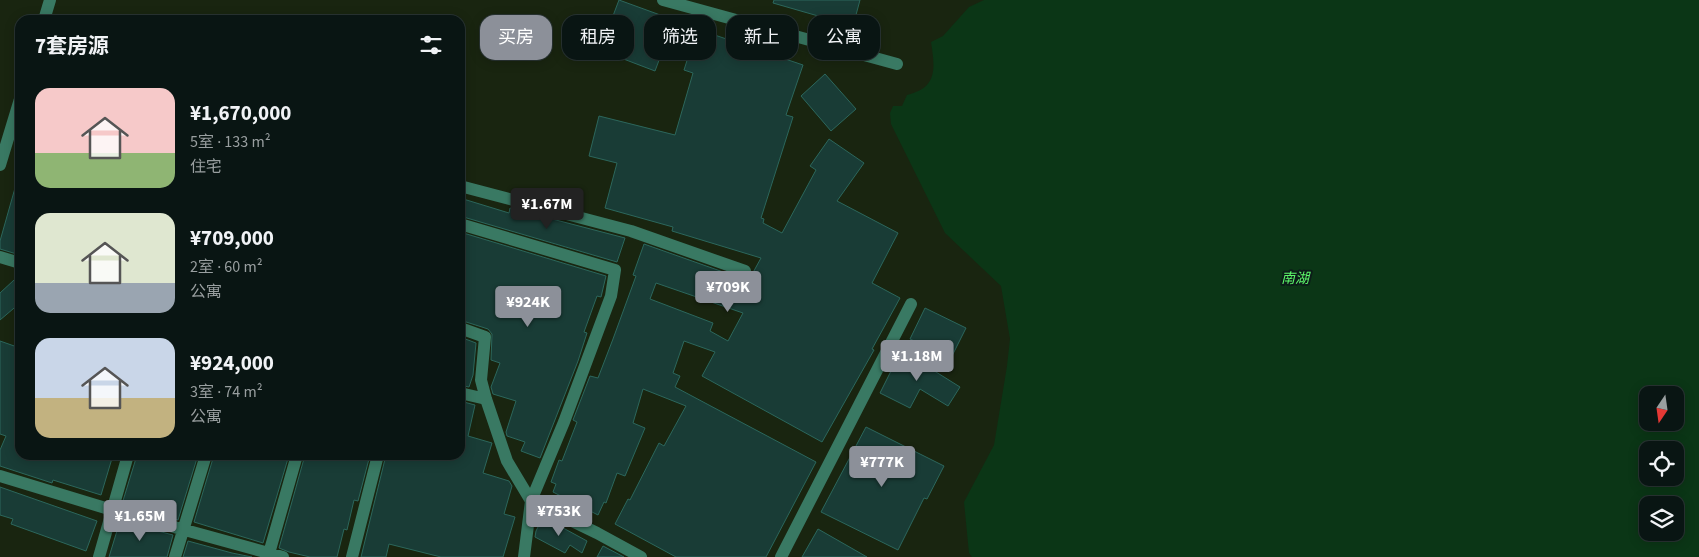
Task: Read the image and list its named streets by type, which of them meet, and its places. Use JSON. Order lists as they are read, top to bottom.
{
  "water": ["南湖"],
  "north": "bottom",
  "page": {
    "chip": [
      "买房",
      "租房",
      "筛选",
      "新上",
      "公寓"
    ],
    "heading": "7套房源",
    "list": [
      {
        "name": "¥1,670,000",
        "note": "5室 · 133 m² · 住宅"
      },
      {
        "name": "¥709,000",
        "note": "2室 · 60 m² · 公寓"
      },
      {
        "name": "¥924,000",
        "note": "3室 · 74 m² · 公寓"
      }
    ],
    "price": [
      "¥1.67M",
      "¥709K",
      "¥924K",
      "¥1.18M",
      "¥777K",
      "¥753K",
      "¥1.65M"
    ]
  }
}
